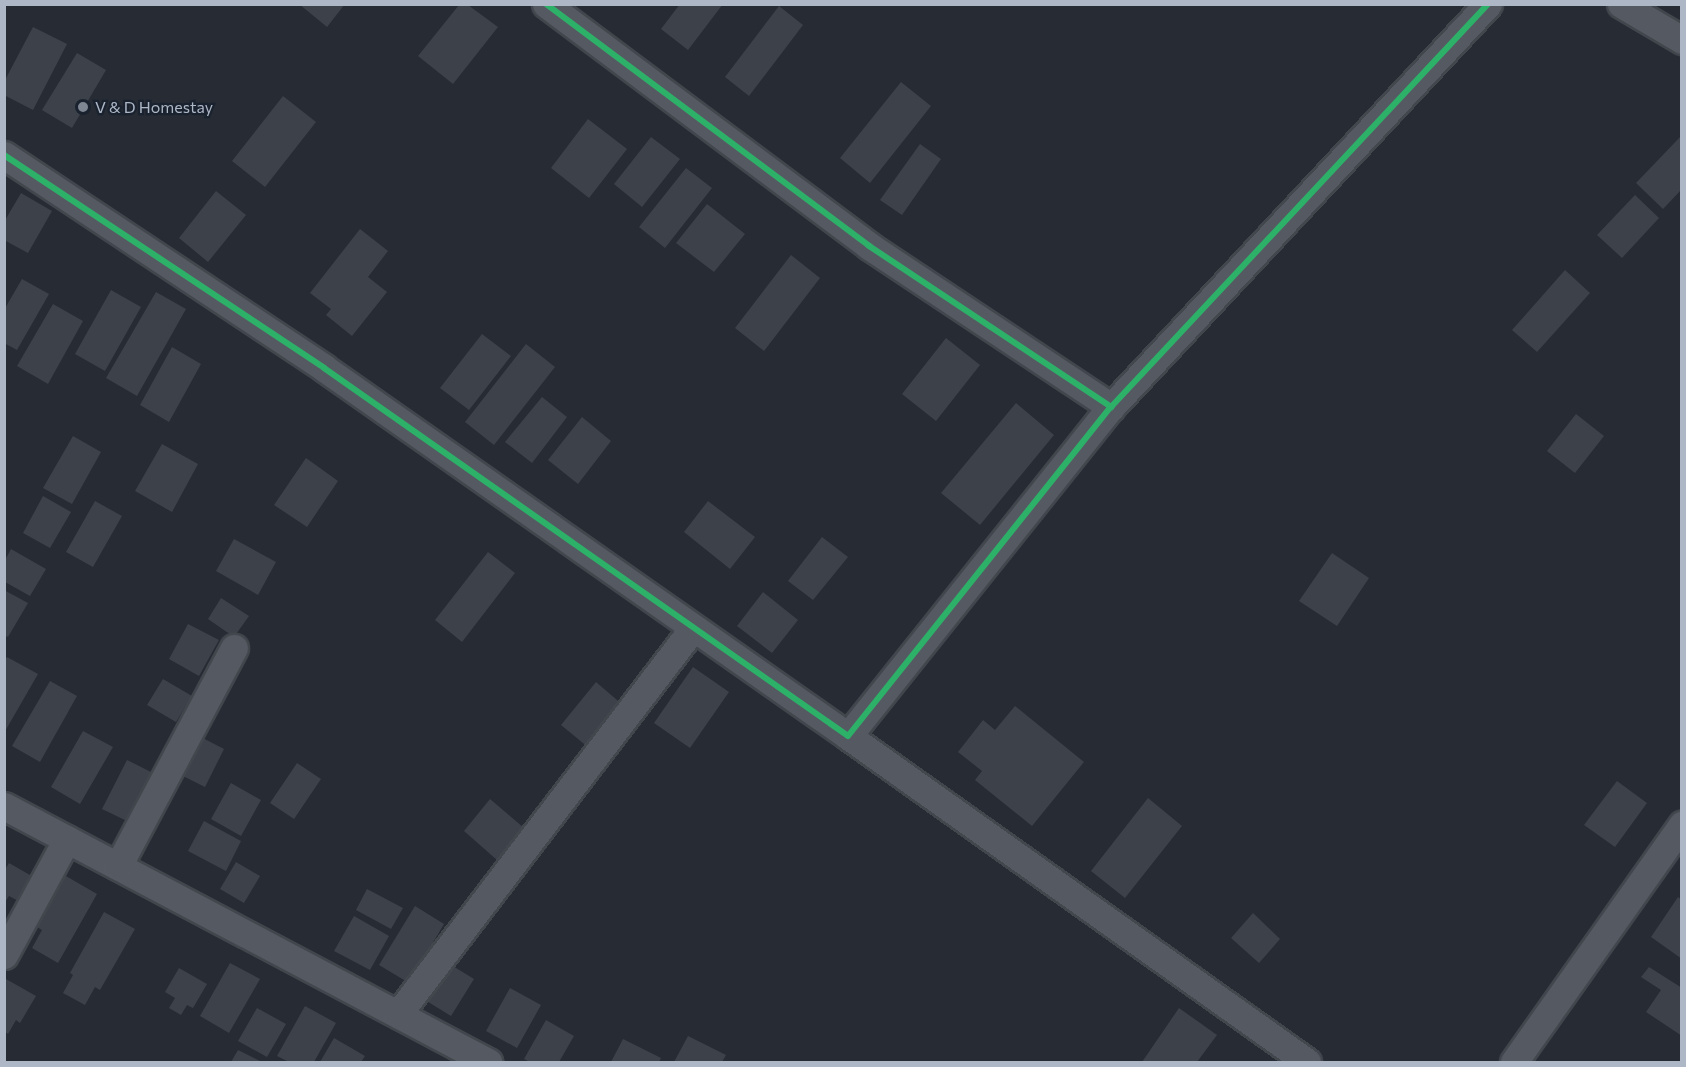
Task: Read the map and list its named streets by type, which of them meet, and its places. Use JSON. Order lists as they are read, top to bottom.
{
  "places": ["V & D Homestay"]
}
